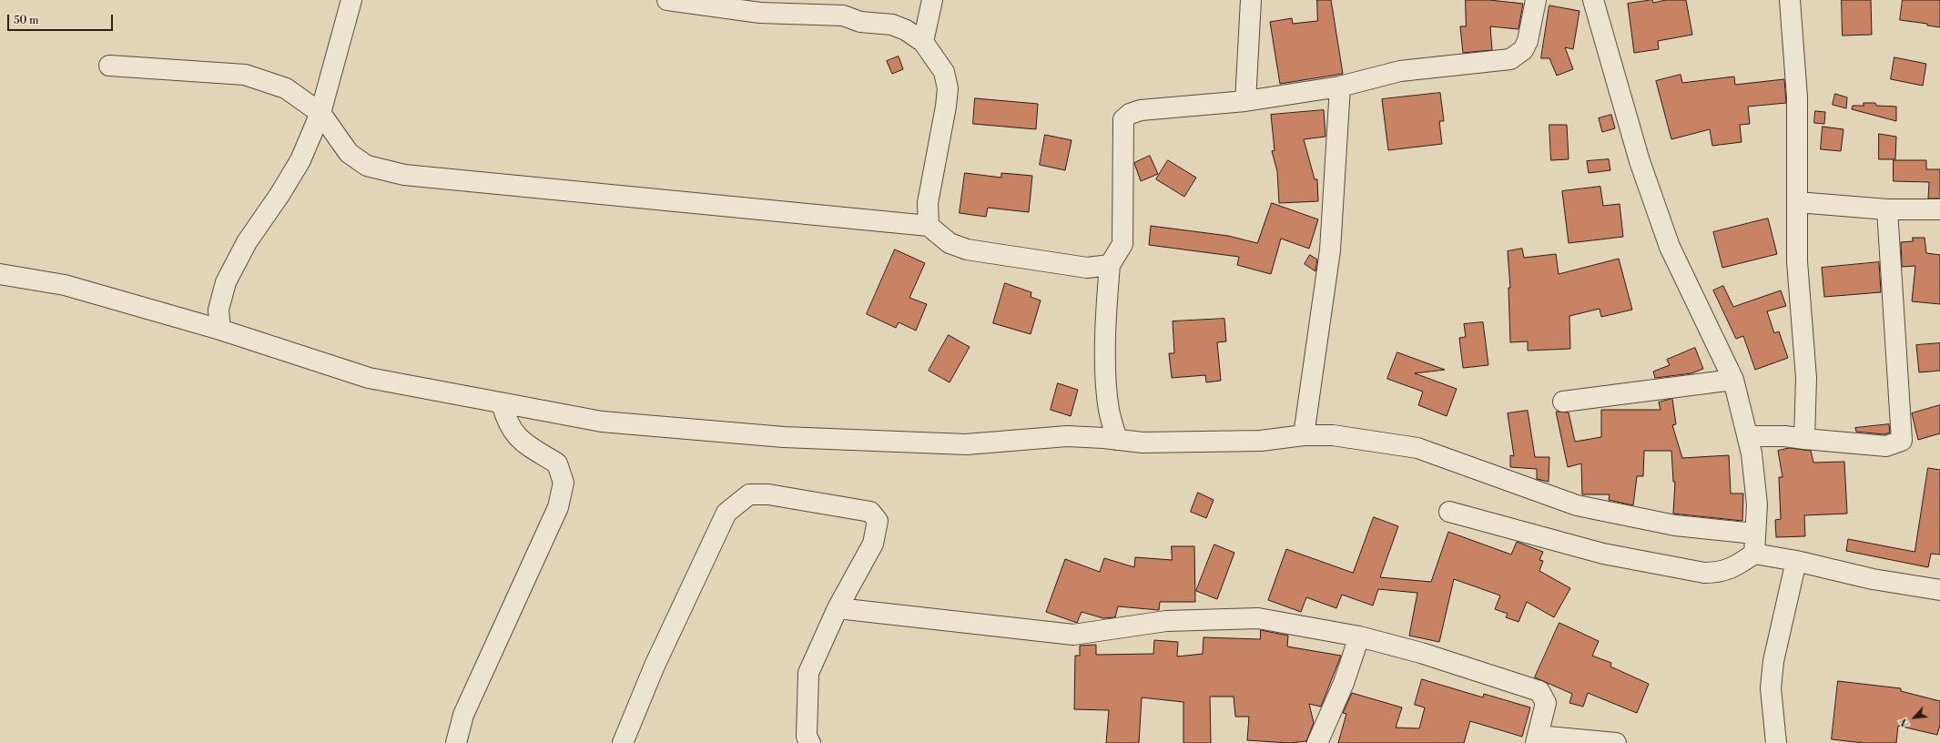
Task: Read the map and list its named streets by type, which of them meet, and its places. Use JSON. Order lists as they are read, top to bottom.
{
  "scale_bar": "50 m",
  "north": "bottom left"
}
